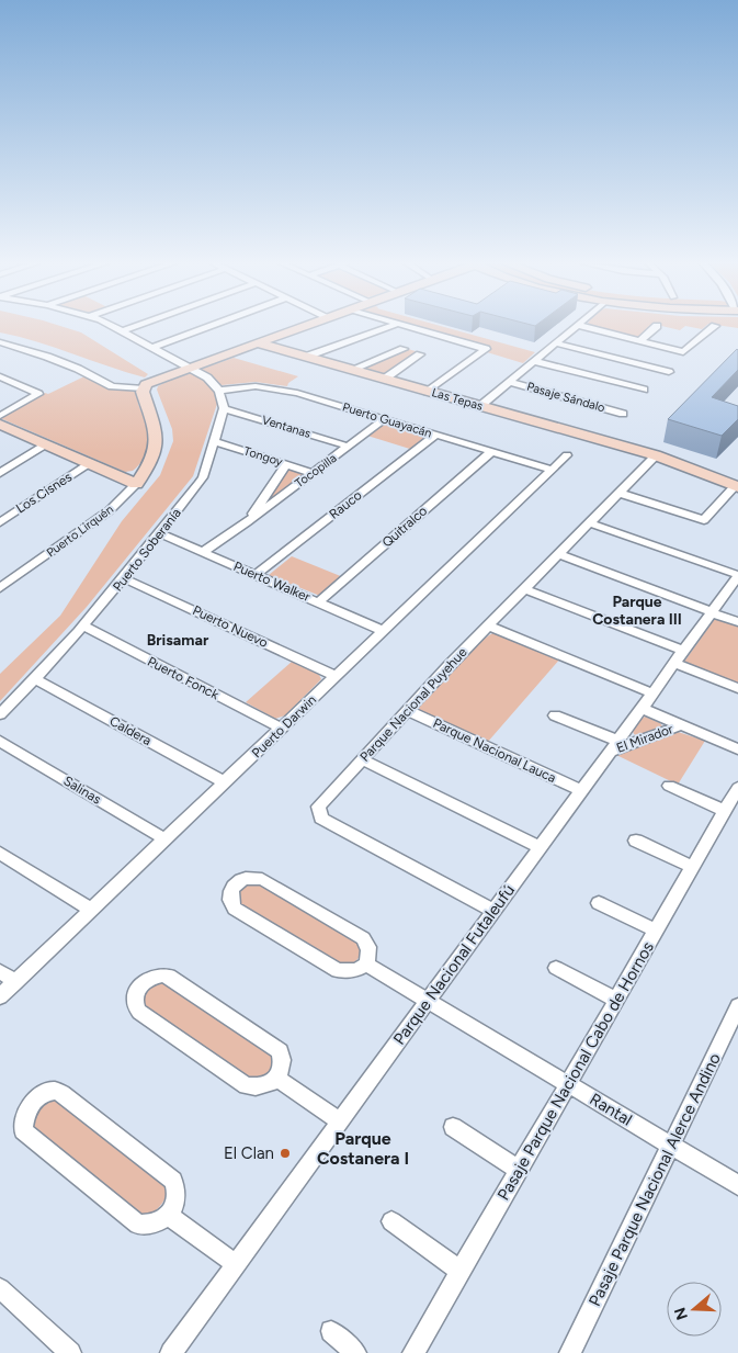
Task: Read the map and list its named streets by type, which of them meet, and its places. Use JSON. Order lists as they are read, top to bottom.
{
  "streets": {
    "street": [
      "Pasaje Sándalo",
      "Las Tepas",
      "Puerto Guayacán",
      "Ventanas",
      "Tongoy",
      "Tocopilla",
      "Los Cisnes",
      "Rauco",
      "Quitralco",
      "Puerto Lirquén",
      "Puerto Soberanía",
      "Puerto Walker",
      "Puerto Nuevo",
      "Puerto Fonck",
      "Parque Nacional Puyehue",
      "Puerto Darwin",
      "Caldera",
      "El Mirador",
      "Parque Nacional Lauca",
      "Salinas",
      "Parque Nacional Futaleufú",
      "Pasaje Parque Nacional Cabo de Hornos",
      "Rantal",
      "Pasaje Parque Nacional Alerce Andino"
    ]
  },
  "crossings": [
    ["Las Tepas", "Parque Nacional Puyehue"],
    ["Puerto Guayacán", "Tocopilla"],
    ["Puerto Guayacán", "Rauco"],
    ["Puerto Guayacán", "Quitralco"],
    ["Puerto Guayacán", "Puerto Darwin"],
    ["Ventanas", "Tocopilla"],
    ["Ventanas", "Puerto Soberanía"],
    ["Tongoy", "Tocopilla"],
    ["Tongoy", "Puerto Soberanía"],
    ["Tocopilla", "Puerto Walker"],
    ["Rauco", "Puerto Walker"],
    ["Quitralco", "Puerto Walker"],
    ["Puerto Soberanía", "Puerto Walker"],
    ["Puerto Soberanía", "Puerto Nuevo"],
    ["Puerto Soberanía", "Puerto Fonck"],
    ["Puerto Soberanía", "Caldera"],
    ["Puerto Walker", "Puerto Darwin"],
    ["Puerto Nuevo", "Puerto Darwin"],
    ["Puerto Fonck", "Puerto Darwin"],
    ["Parque Nacional Puyehue", "Parque Nacional Lauca"],
    ["Parque Nacional Puyehue", "Parque Nacional Futaleufú"],
    ["Puerto Darwin", "Caldera"],
    ["Puerto Darwin", "Salinas"],
    ["El Mirador", "Parque Nacional Futaleufú"],
    ["Parque Nacional Lauca", "Parque Nacional Futaleufú"],
    ["Parque Nacional Futaleufú", "Rantal"],
    ["Pasaje Parque Nacional Cabo de Hornos", "Rantal"],
    ["Rantal", "Pasaje Parque Nacional Alerce Andino"]
  ],
  "districts": ["Parque Costanera III", "Brisamar", "Parque Costanera I"],
  "places": ["El Clan"],
  "north": "left"
}
